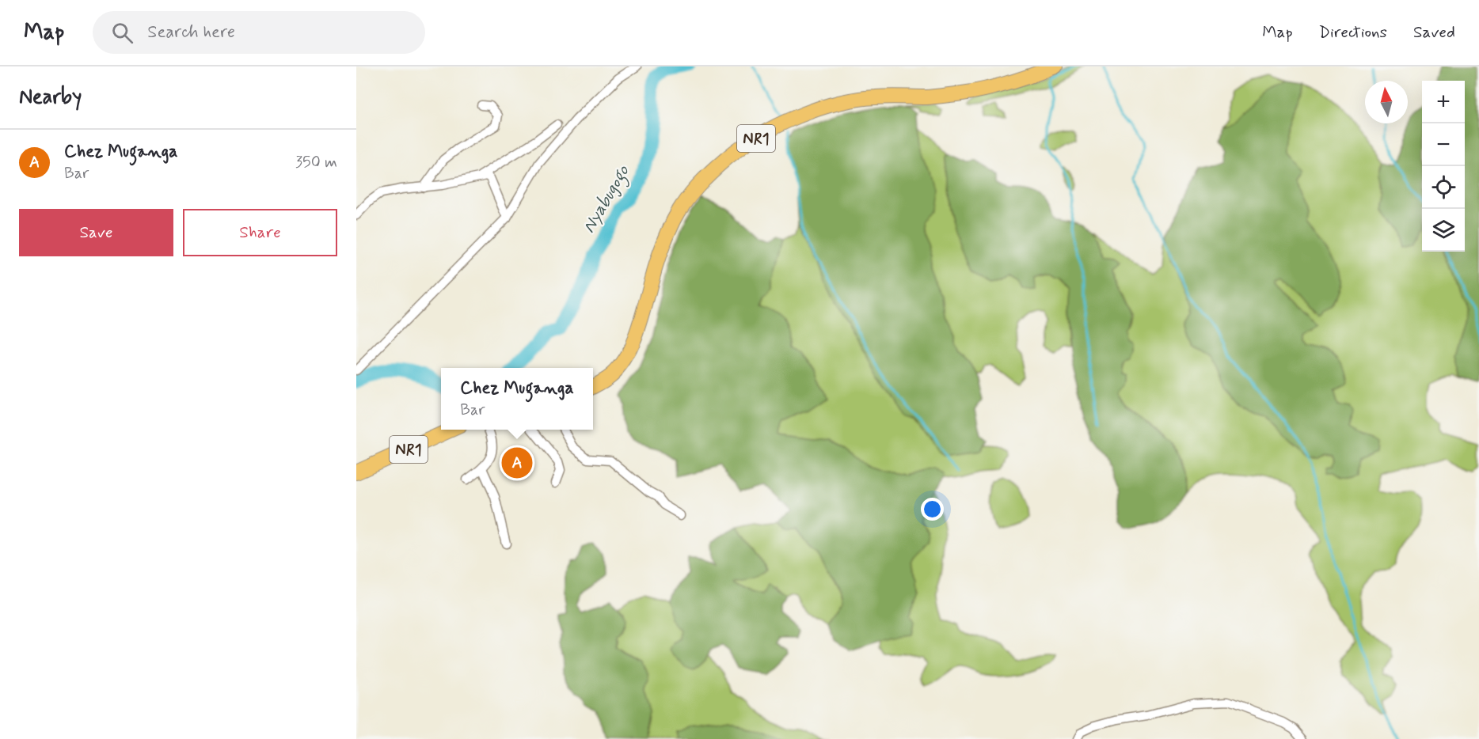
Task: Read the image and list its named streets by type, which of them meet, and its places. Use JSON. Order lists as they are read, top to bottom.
{
  "streets": {
    "highway": ["NR1"]
  },
  "water": ["Nyabugogo"],
  "north": "top",
  "page": {
    "header": "Map",
    "search": "Search here",
    "nav": ["Map", "Directions", "Saved"],
    "heading": "Nearby",
    "map_buttons": ["+", "−"],
    "list": [
      {
        "mark": "A",
        "name": "Chez Muganga",
        "note": "Bar",
        "value": "350 m"
      }
    ],
    "buttons": ["Save", "Share"],
    "popup": ["Chez Muganga", "Bar"],
    "pins": "A"
  }
}
